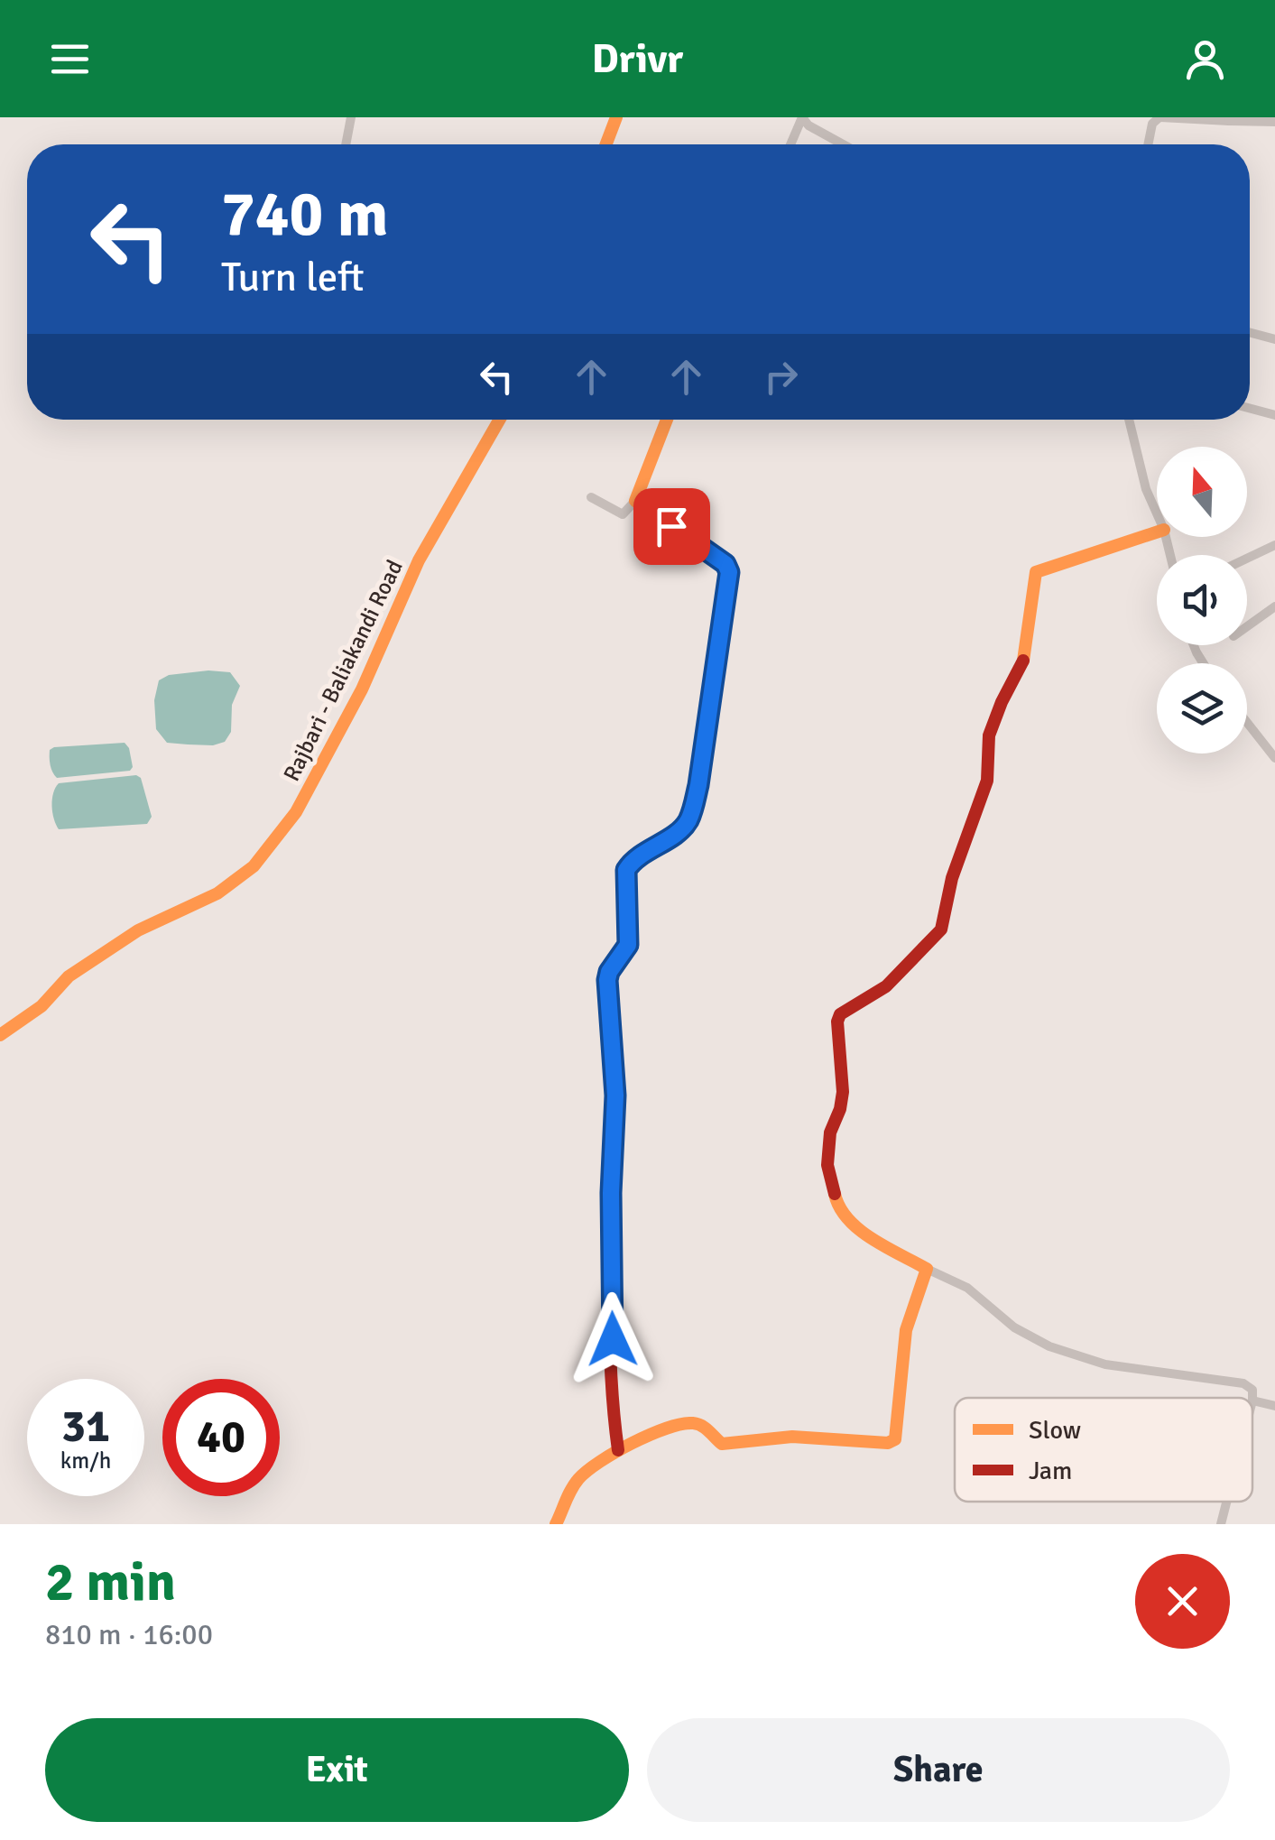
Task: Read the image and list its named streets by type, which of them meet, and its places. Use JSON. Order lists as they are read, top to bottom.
{
  "streets": {
    "street": ["Rajbari - Baliakandi Road"]
  },
  "legend": ["Slow", "Jam"],
  "north": "top",
  "page": {
    "header": "Drivr",
    "turn": ["740 m", "Turn left"],
    "speed": "31 km/h",
    "limit": "40",
    "heading": ["2 min", "810 m · 16:00"],
    "buttons": ["Exit", "Share"]
  }
}
